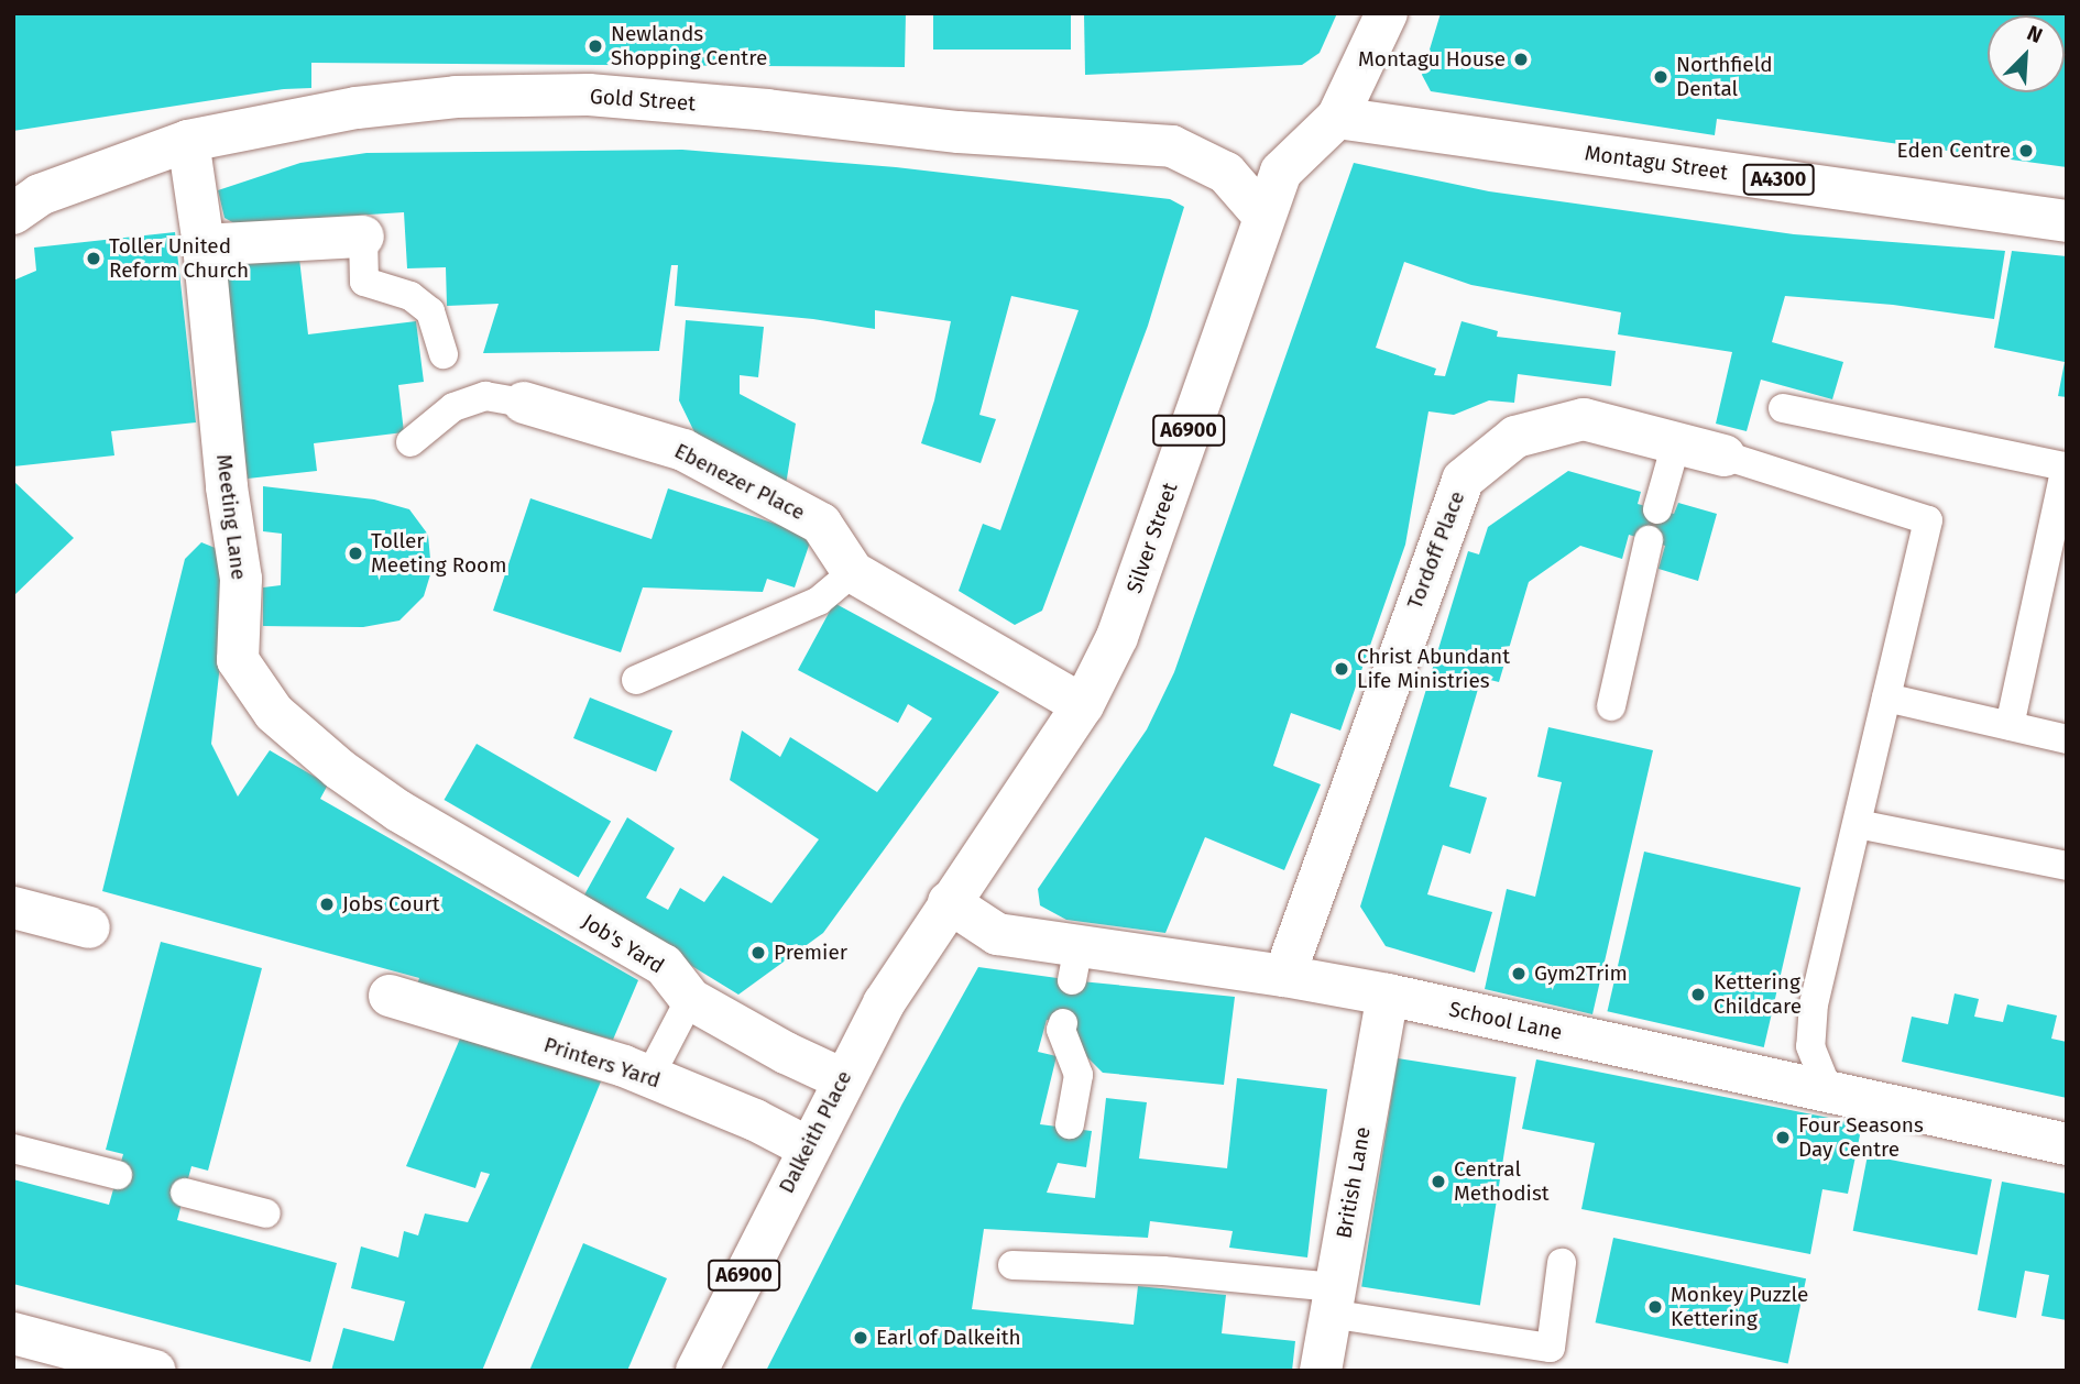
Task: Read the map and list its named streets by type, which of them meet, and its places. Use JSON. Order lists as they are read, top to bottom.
{
  "streets": {
    "street": [
      "Gold Street",
      "Montagu Street",
      "A4300",
      "A6900",
      "Ebenezer Place",
      "Meeting Lane",
      "Silver Street",
      "Tordoff Place",
      "Job's Yard",
      "School Lane",
      "Printers Yard",
      "Dalkeith Place",
      "British Lane"
    ]
  },
  "crossings": [
    ["Gold Street", "Meeting Lane"],
    ["Gold Street", "Silver Street"],
    ["Montagu Street", "A6900"],
    ["Montagu Street", "Silver Street"],
    ["A6900", "Silver Street"],
    ["Ebenezer Place", "Silver Street"],
    ["Meeting Lane", "Job's Yard"],
    ["Silver Street", "School Lane"],
    ["Silver Street", "Dalkeith Place"],
    ["Tordoff Place", "School Lane"],
    ["Job's Yard", "Dalkeith Place"],
    ["School Lane", "Dalkeith Place"],
    ["School Lane", "British Lane"],
    ["Printers Yard", "Dalkeith Place"]
  ],
  "places": [
    "Newlands Shopping Centre",
    "Montagu House",
    "Northfield Dental",
    "Eden Centre",
    "Toller United Reform Church",
    "Toller Meeting Room",
    "Christ Abundant Life Ministries",
    "Jobs Court",
    "Premier",
    "Gym2Trim",
    "Kettering Childcare",
    "Four Seasons Day Centre",
    "Central Methodist",
    "Monkey Puzzle Kettering",
    "Earl of Dalkeith"
  ],
  "north": "top right"
}
